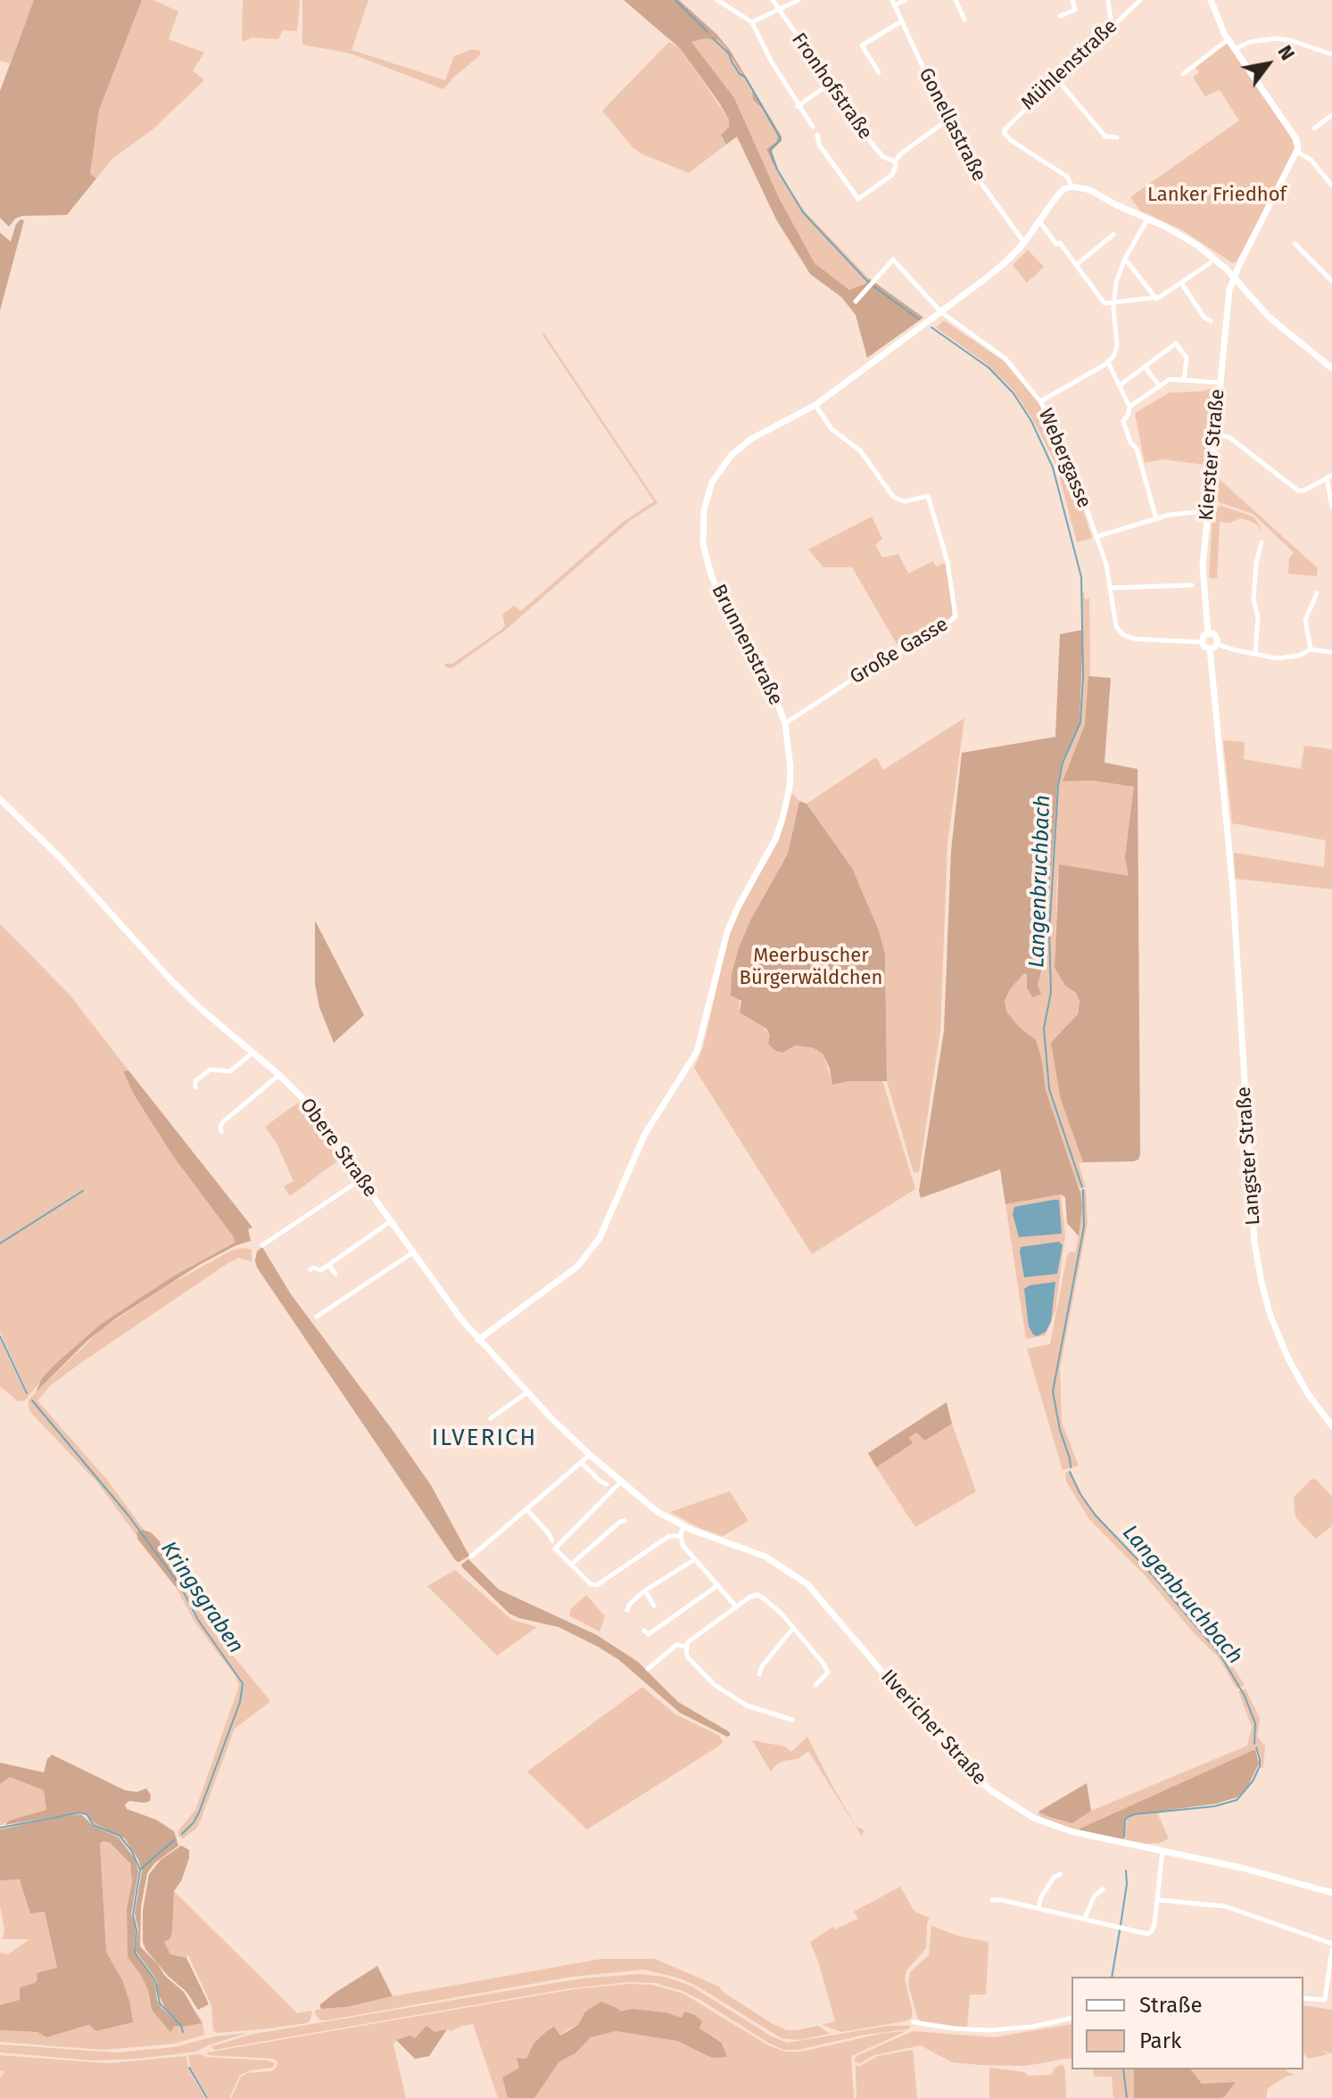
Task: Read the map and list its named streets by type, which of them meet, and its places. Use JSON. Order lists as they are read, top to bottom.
{
  "streets": {
    "street": [
      "Mühlenstraße",
      "Fronhofstraße",
      "Gonellastraße",
      "Kierster Straße",
      "Webergasse",
      "Brunnenstraße",
      "Große Gasse",
      "Obere Straße",
      "Langster Straße",
      "Ilvericher Straße"
    ]
  },
  "crossings": [
    ["Mühlenstraße", "Brunnenstraße"],
    ["Gonellastraße", "Brunnenstraße"],
    ["Kierster Straße", "Webergasse"],
    ["Kierster Straße", "Langster Straße"],
    ["Webergasse", "Brunnenstraße"],
    ["Webergasse", "Langster Straße"],
    ["Brunnenstraße", "Große Gasse"],
    ["Brunnenstraße", "Obere Straße"],
    ["Obere Straße", "Ilvericher Straße"]
  ],
  "districts": ["ILVERICH"],
  "water": ["Langenbruchbach", "Kringsgraben"],
  "parks": ["Lanker Friedhof", "Meerbuscher Bürgerwäldchen"],
  "legend": ["Straße", "Park"],
  "north": "top right"
}
